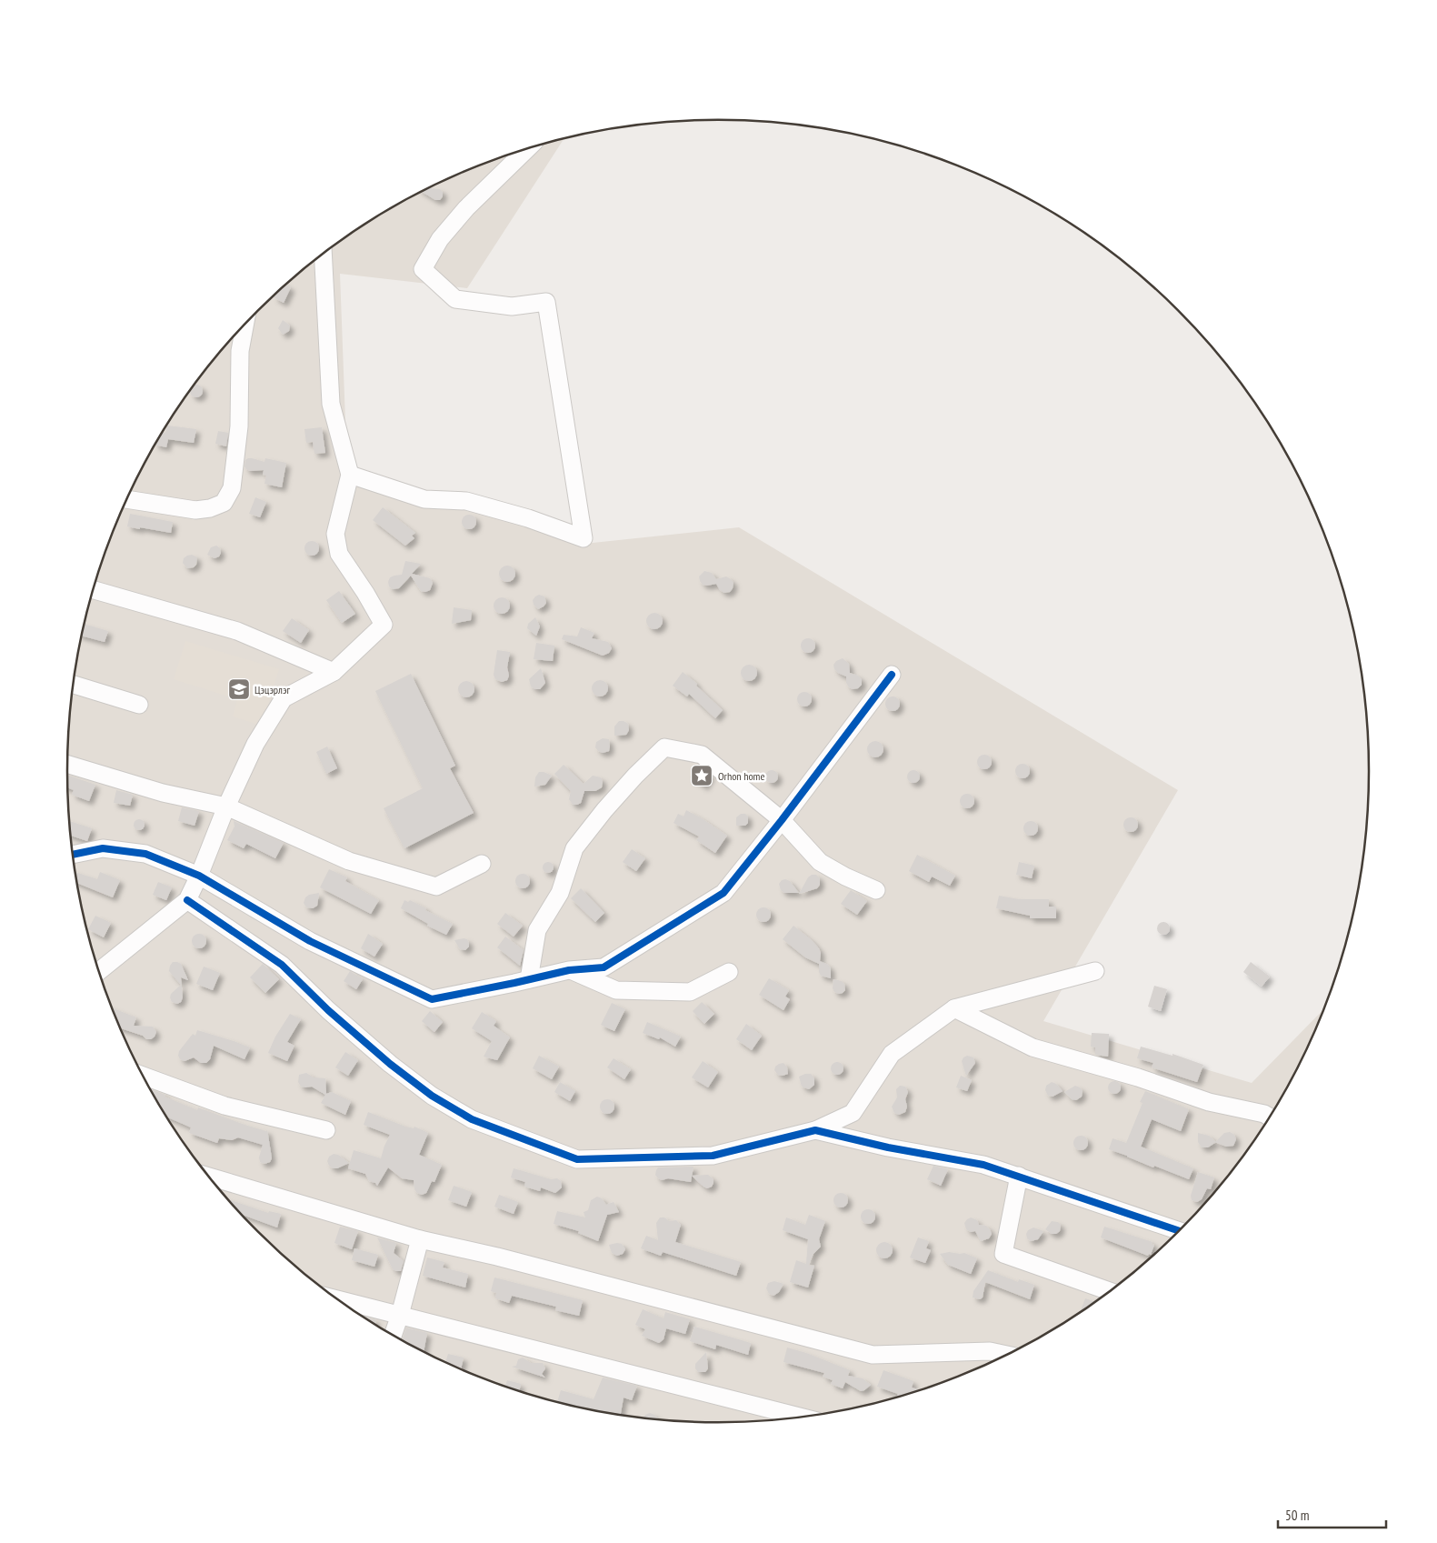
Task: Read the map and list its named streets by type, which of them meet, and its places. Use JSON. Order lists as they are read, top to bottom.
{
  "places": {
    "school or university": ["Цэцэрлэг"],
    "place": ["Orhon home"]
  },
  "scale_bar": "50 m"
}
